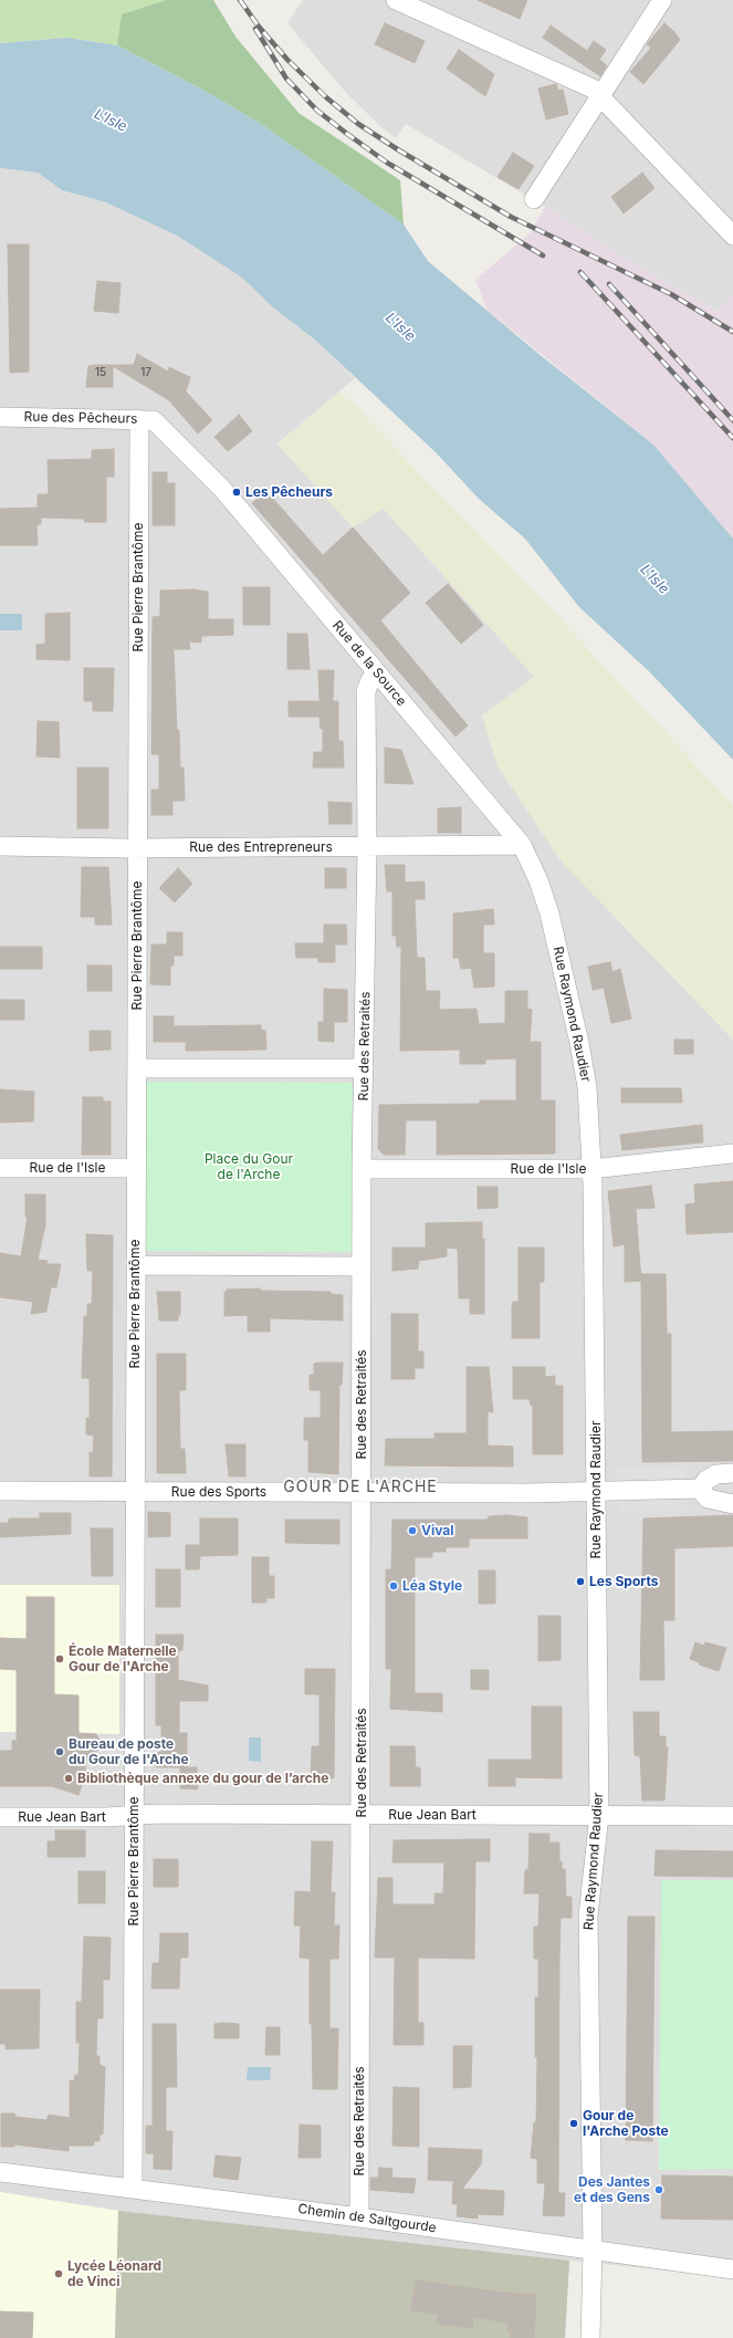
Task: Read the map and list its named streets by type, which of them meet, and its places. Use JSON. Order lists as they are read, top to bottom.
{
  "streets": {
    "street": [
      "Rue des Pêcheurs",
      "Rue Pierre Brantôme",
      "Rue de la Source",
      "Rue des Entrepreneurs",
      "Rue Raymond Raudier",
      "Rue des Retraités",
      "Rue de l'Isle",
      "Rue des Sports",
      "Rue Jean Bart",
      "Chemin de Saltgourde"
    ]
  },
  "crossings": [
    ["Rue des Pêcheurs", "Rue Pierre Brantôme"],
    ["Rue des Pêcheurs", "Rue de la Source"],
    ["Rue Pierre Brantôme", "Rue des Entrepreneurs"],
    ["Rue Pierre Brantôme", "Rue de l'Isle"],
    ["Rue Pierre Brantôme", "Rue des Sports"],
    ["Rue Pierre Brantôme", "Rue Jean Bart"],
    ["Rue Pierre Brantôme", "Chemin de Saltgourde"],
    ["Rue de la Source", "Rue des Entrepreneurs"],
    ["Rue de la Source", "Rue Raymond Raudier"],
    ["Rue de la Source", "Rue des Retraités"],
    ["Rue des Entrepreneurs", "Rue Raymond Raudier"],
    ["Rue des Entrepreneurs", "Rue des Retraités"],
    ["Rue Raymond Raudier", "Rue de l'Isle"],
    ["Rue Raymond Raudier", "Rue des Sports"],
    ["Rue Raymond Raudier", "Rue Jean Bart"],
    ["Rue Raymond Raudier", "Chemin de Saltgourde"],
    ["Rue des Retraités", "Rue de l'Isle"],
    ["Rue des Retraités", "Rue des Sports"],
    ["Rue des Retraités", "Rue Jean Bart"],
    ["Rue des Retraités", "Chemin de Saltgourde"]
  ],
  "districts": ["GOUR DE L'ARCHE"],
  "water": ["L'Isle"],
  "parks": ["Place du Gour de l'Arche"],
  "places": [
    "Les Pêcheurs",
    "Vival",
    "Les Sports",
    "Léa Style",
    "École Maternelle Gour de l'Arche",
    "Bureau de poste du Gour de l'Arche",
    "Bibliothèque annexe du gour de l’arche",
    "Gour de l'Arche Poste",
    "Des Jantes et des Gens",
    "Lycée Léonard de Vinci"
  ],
  "house_numbers": ["15", "17"]
}
